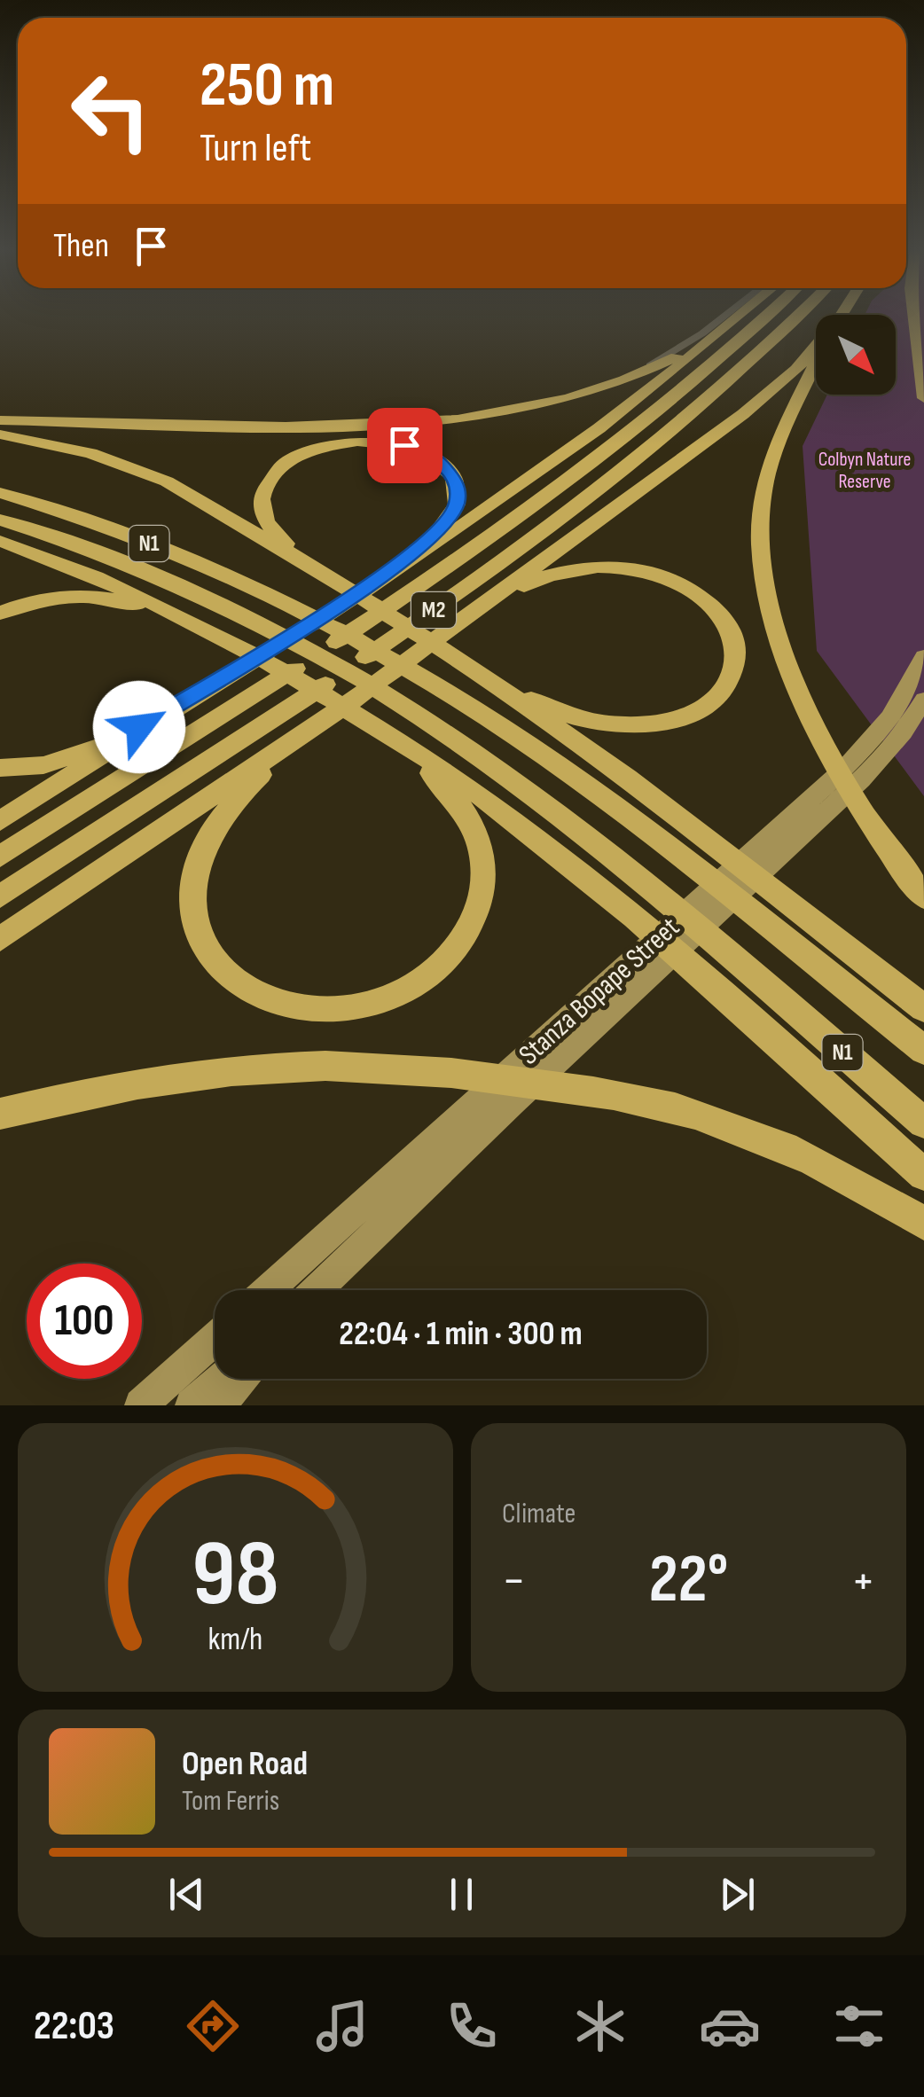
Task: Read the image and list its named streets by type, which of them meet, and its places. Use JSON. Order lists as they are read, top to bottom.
{
  "streets": {
    "highway": ["N1", "M2"],
    "main road": ["Stanza Bopape Street"]
  },
  "parks": ["Colbyn Nature Reserve"],
  "north": "bottom right",
  "page": {
    "turn": ["250 m", "Turn left"],
    "then": "Then",
    "limit": "100",
    "trip": "22:04 · 1 min · 300 m",
    "tile": "Climate",
    "heat": ["−", "22°", "+"],
    "song": ["Open Road", "Tom Ferris"],
    "tabs": "22:03",
    "gauge": ["98", "km/h"]
  }
}
